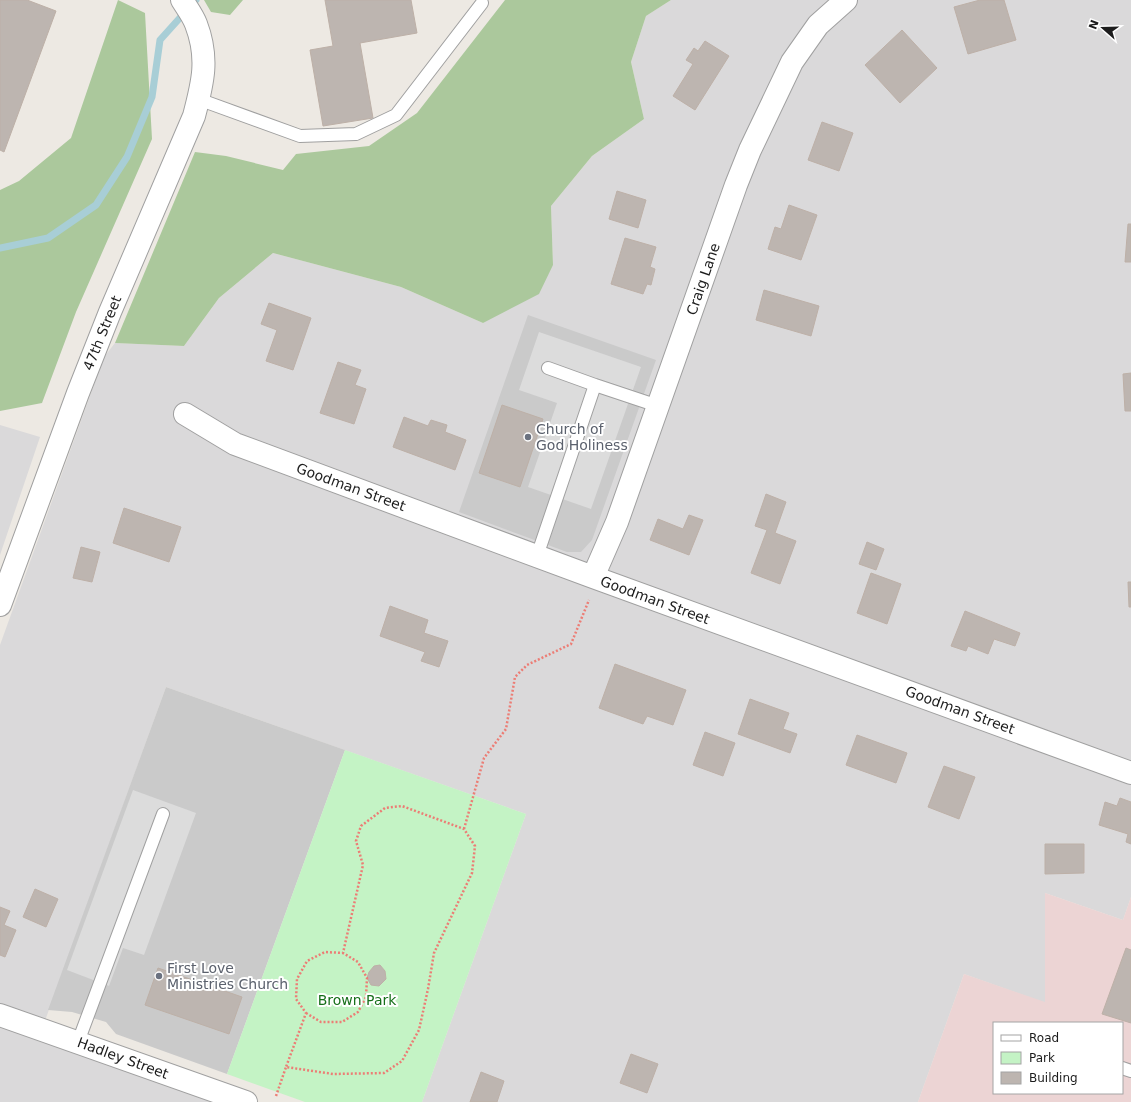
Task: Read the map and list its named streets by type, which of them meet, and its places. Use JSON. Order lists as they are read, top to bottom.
{
  "streets": {
    "street": [
      "Craig Lane",
      "47th Street",
      "Goodman Street",
      "Hadley Street"
    ]
  },
  "crossings": [
    ["Craig Lane", "Goodman Street"]
  ],
  "parks": ["Brown Park"],
  "places": ["Church of God Holiness", "First Love Ministries Church"],
  "legend": ["Road", "Park", "Building"],
  "north": "left"
}
